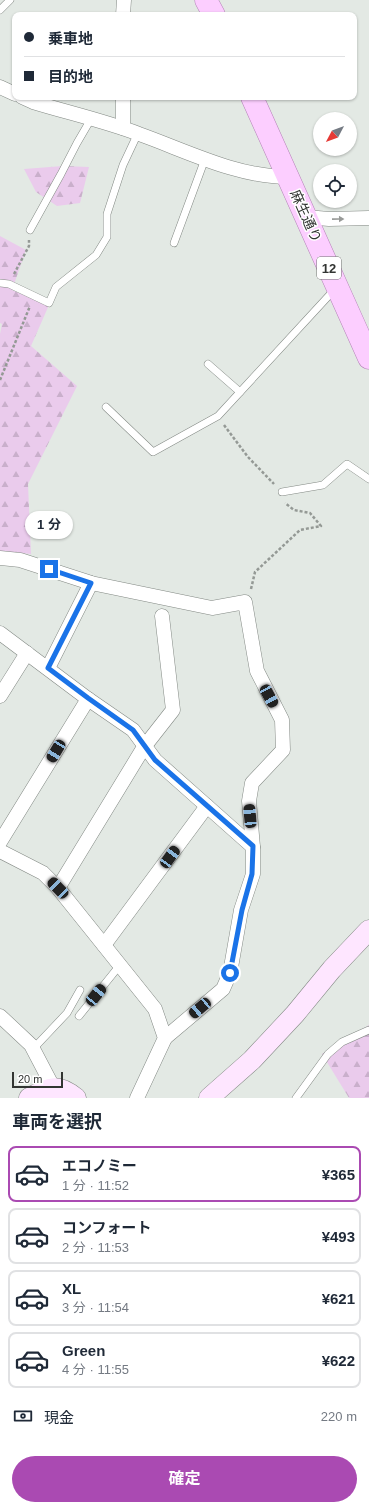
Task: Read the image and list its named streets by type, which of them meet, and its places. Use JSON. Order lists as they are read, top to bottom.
{
  "streets": {
    "main road": ["麻生通り", "12"]
  },
  "scale_bar": "20 m",
  "north": "bottom left",
  "page": {
    "banner": ["乗車地", "目的地"],
    "bubble": "1 分",
    "scale": "20 m",
    "heading": "車両を選択",
    "list": [
      {
        "name": "エコノミー",
        "note": "1 分 · 11:52",
        "value": "¥365"
      },
      {
        "name": "コンフォート",
        "note": "2 分 · 11:53",
        "value": "¥493"
      },
      {
        "name": "XL",
        "note": "3 分 · 11:54",
        "value": "¥621"
      },
      {
        "name": "Green",
        "note": "4 分 · 11:55",
        "value": "¥622"
      }
    ],
    "pay": ["現金", "220 m"],
    "buttons": "確定"
  }
}
